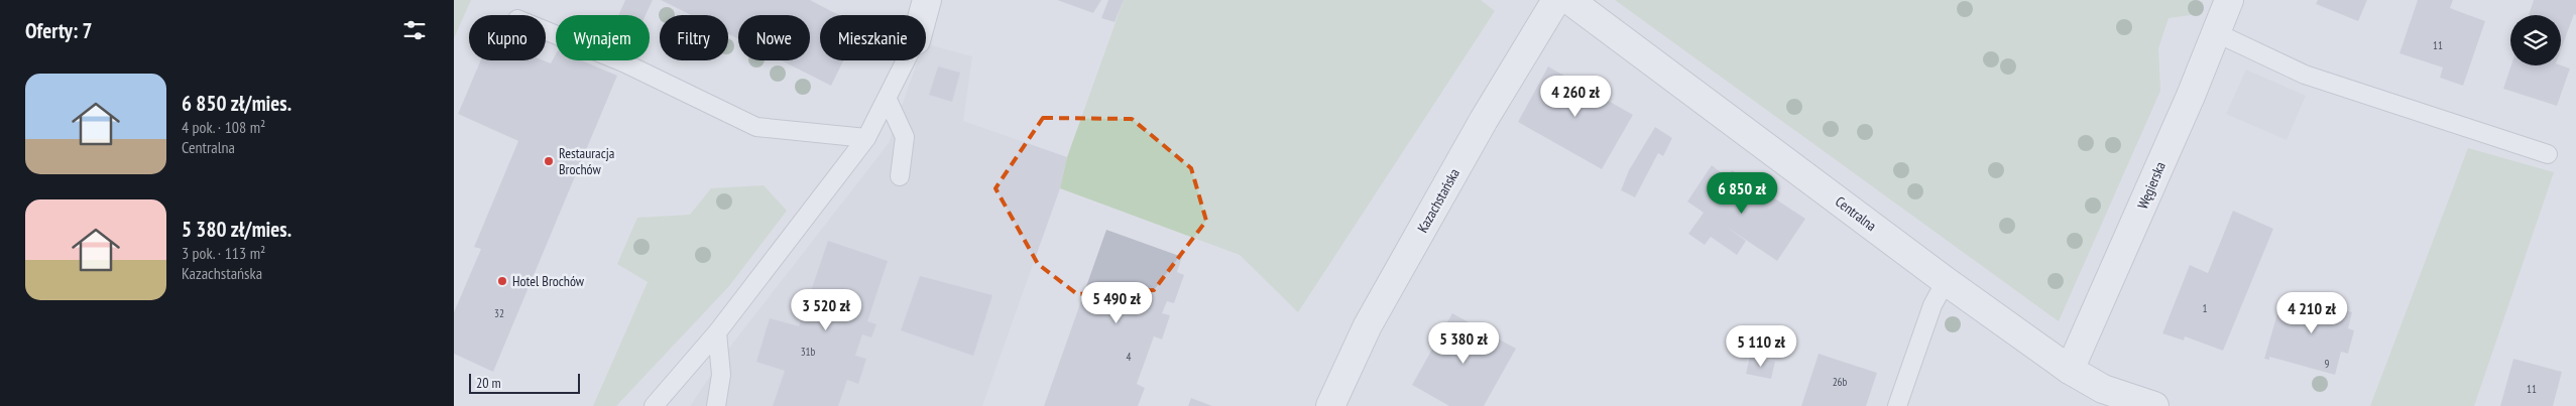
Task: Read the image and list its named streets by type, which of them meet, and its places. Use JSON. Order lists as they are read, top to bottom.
{
  "streets": {
    "street": ["Węgierska", "Kazachstańska", "Centralna"]
  },
  "crossings": [
    ["Węgierska", "Centralna"]
  ],
  "places": ["Restauracja Brochów", "Hotel Brochów"],
  "house_numbers": [
    "11",
    "1",
    "32",
    "31b",
    "4",
    "9",
    "26b",
    "11"
  ],
  "scale_bar": "20 m",
  "page": {
    "heading": "Oferty: 7",
    "chip": [
      "Kupno",
      "Wynajem",
      "Filtry",
      "Nowe",
      "Mieszkanie"
    ],
    "list": [
      {
        "name": "6 850 zł/mies.",
        "note": "4 pok. · 108 m² · Centralna"
      },
      {
        "name": "5 380 zł/mies.",
        "note": "3 pok. · 113 m² · Kazachstańska"
      }
    ],
    "price": [
      "4 260 zł",
      "6 850 zł",
      "5 490 zł",
      "3 520 zł",
      "4 210 zł",
      "5 380 zł",
      "5 110 zł"
    ],
    "scale": "20 m"
  }
}
